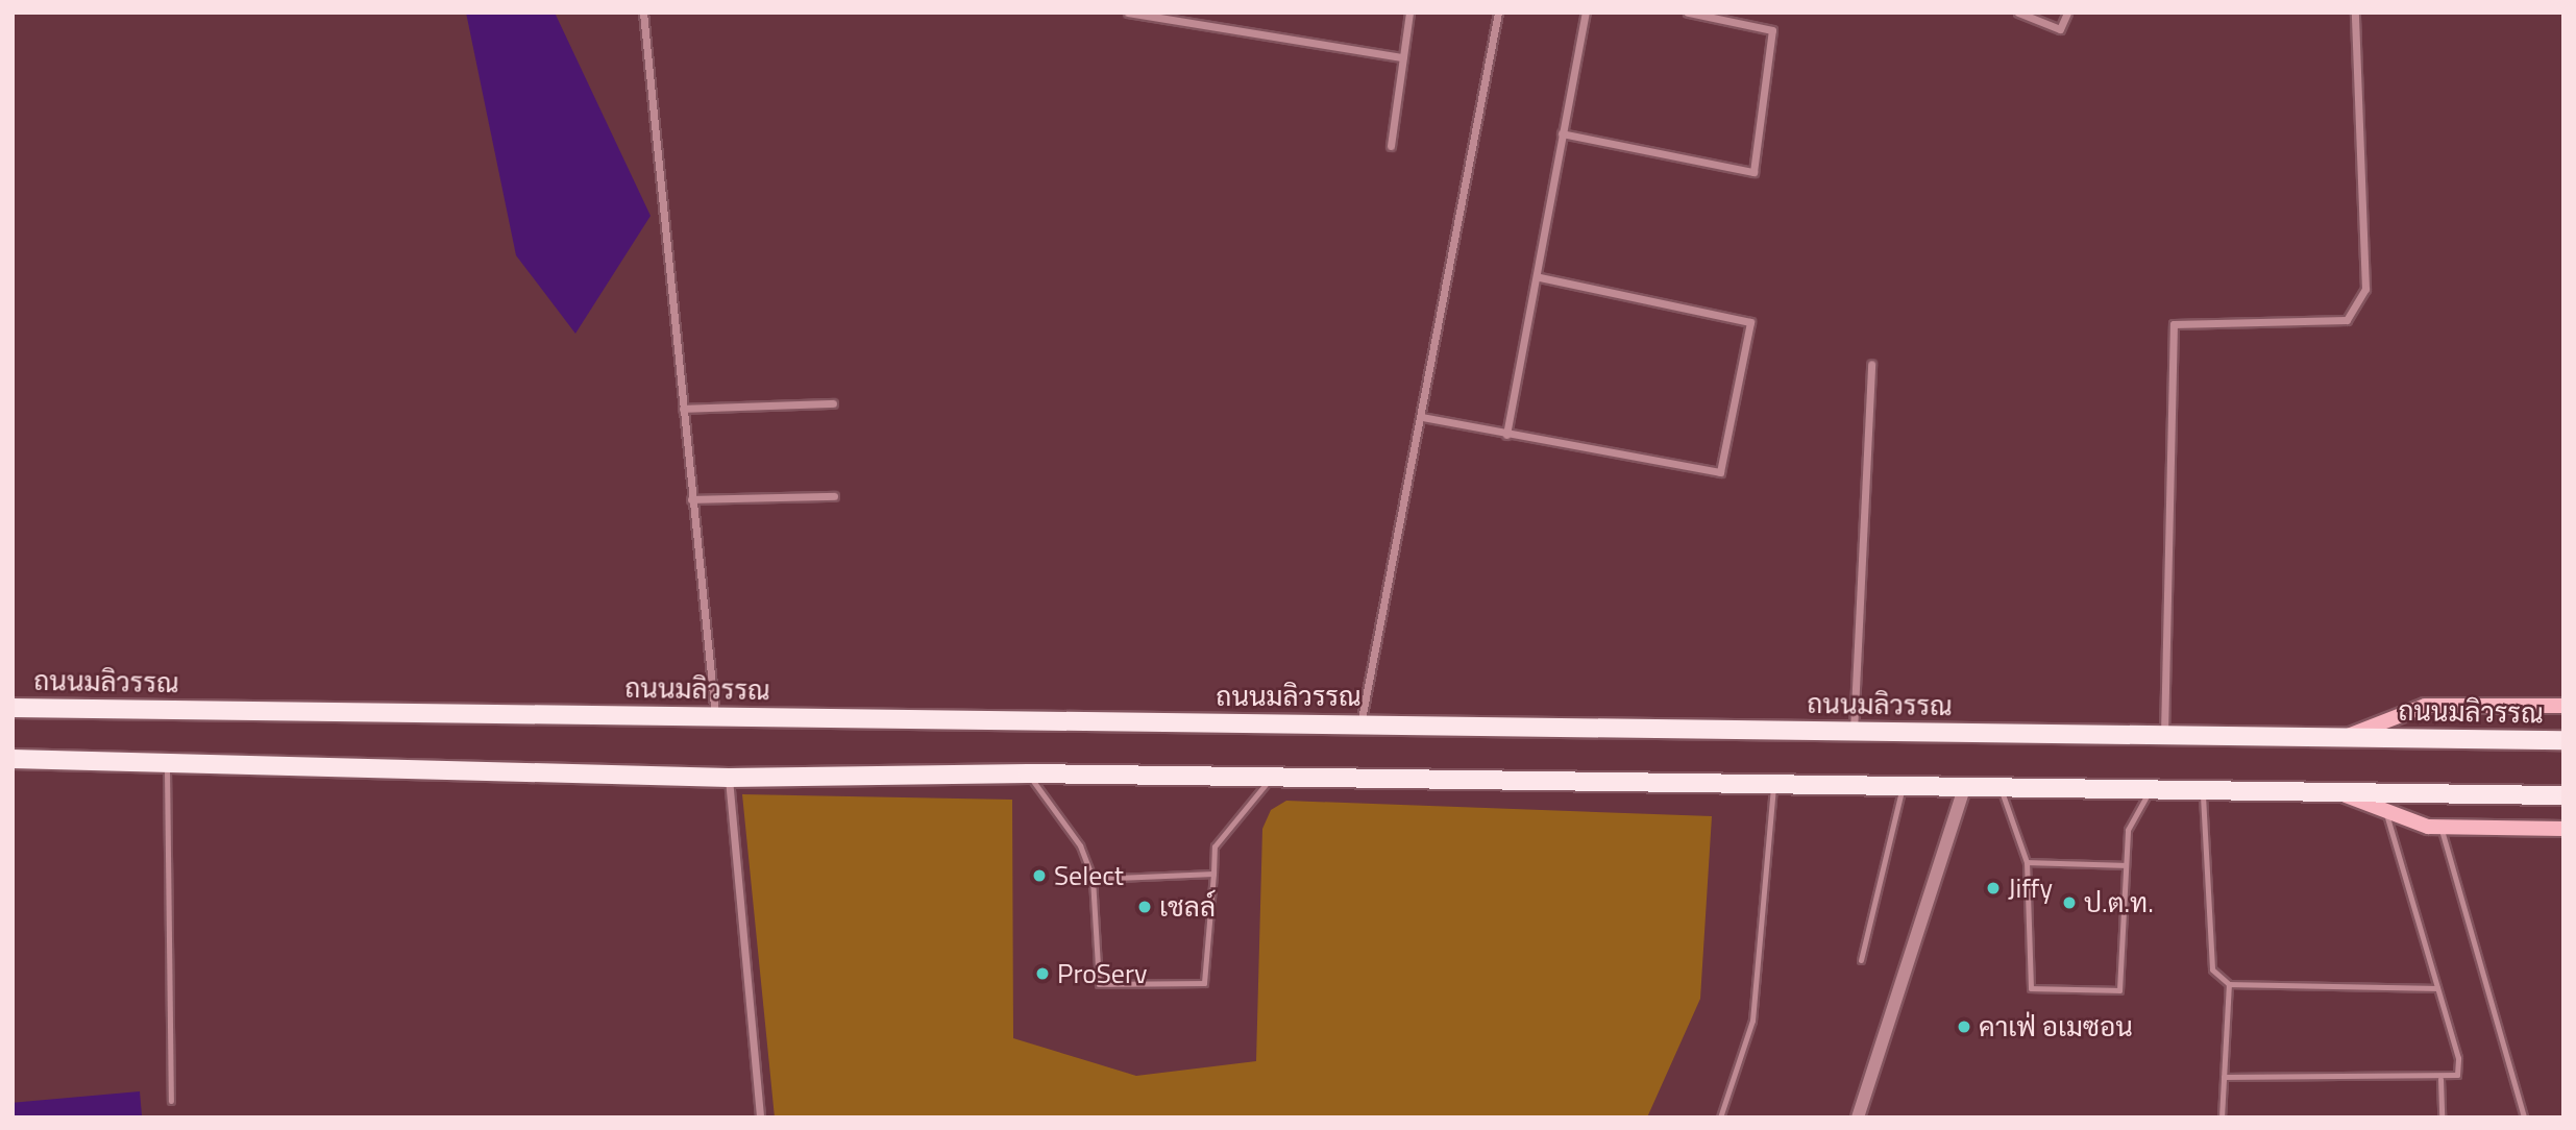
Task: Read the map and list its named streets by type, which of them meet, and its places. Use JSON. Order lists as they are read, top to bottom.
{
  "streets": {
    "main road": ["ถนนมลิวรรณ"]
  },
  "places": [
    "Select",
    "Jiffy",
    "ป.ต.ท.",
    "เชลล์",
    "ProServ",
    "คาเฟ่ อเมซอน"
  ]
}
